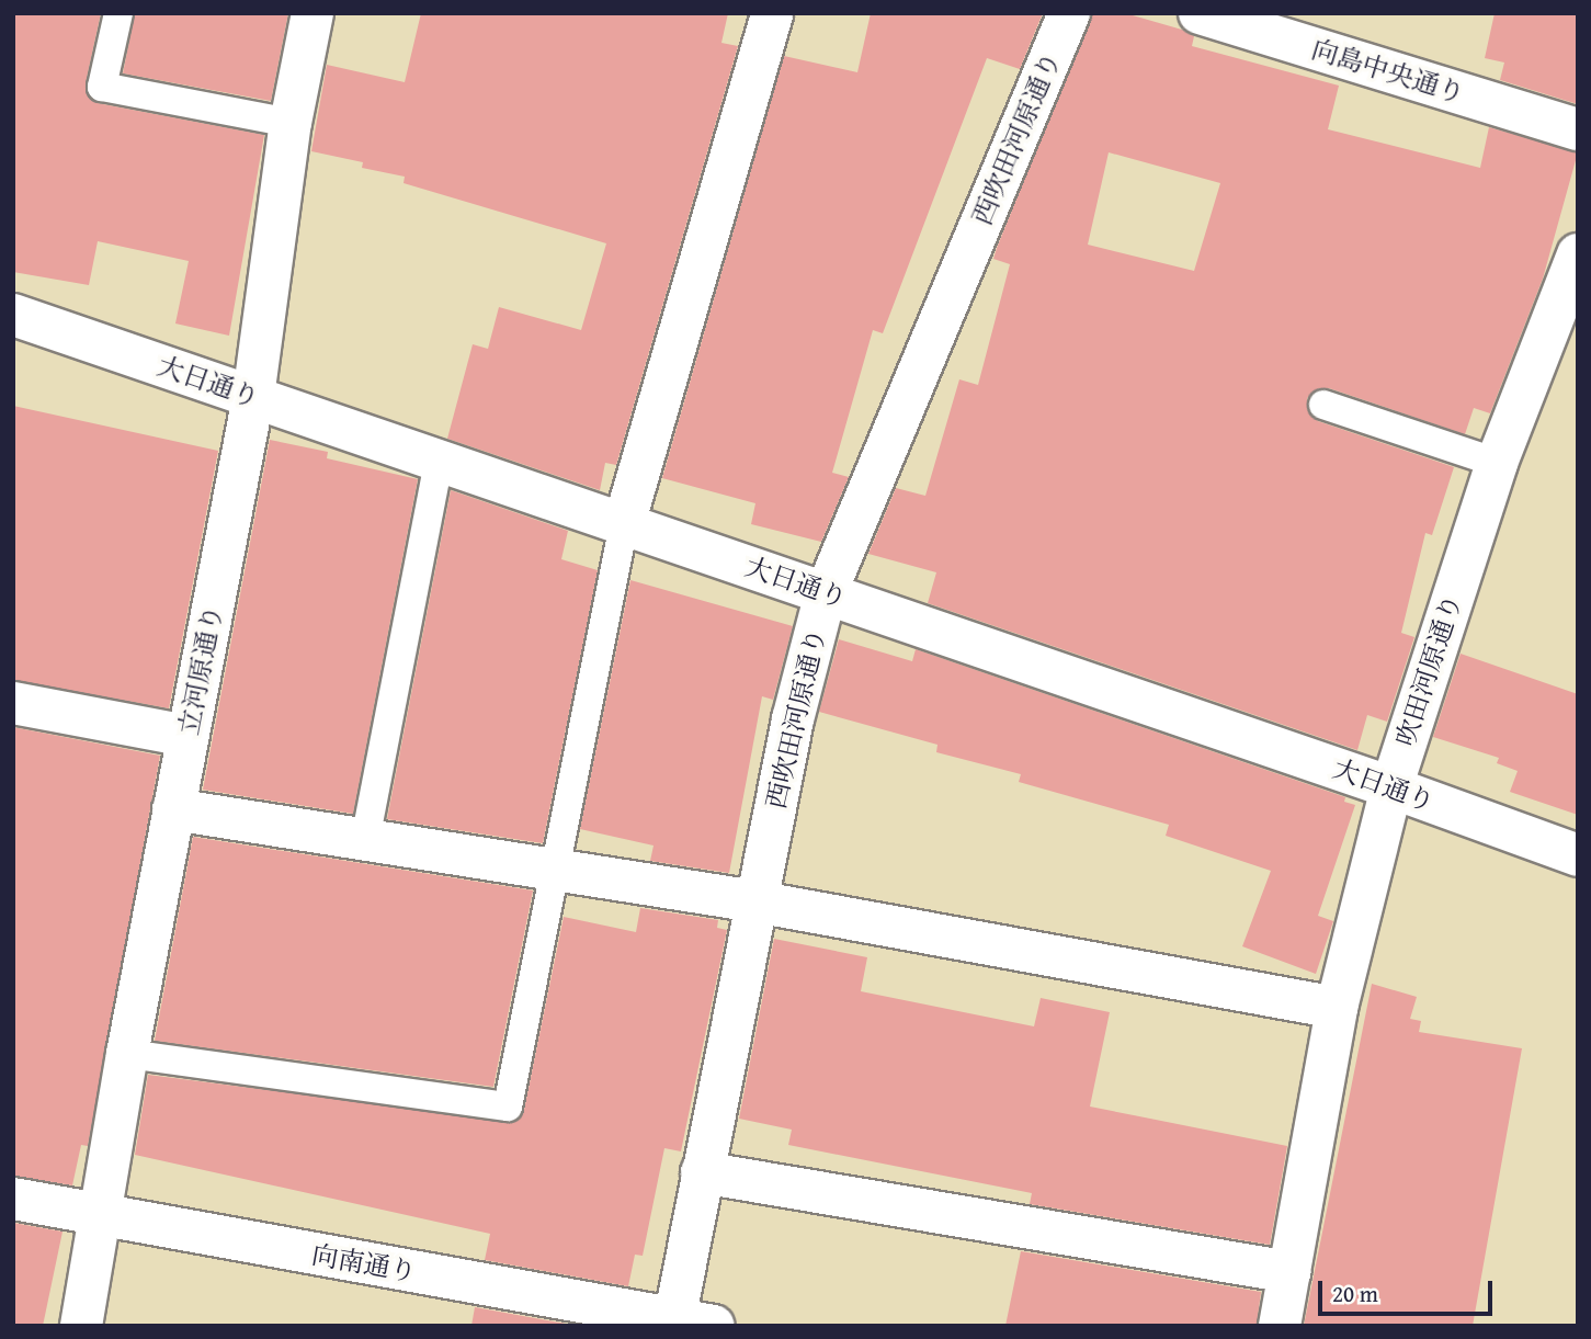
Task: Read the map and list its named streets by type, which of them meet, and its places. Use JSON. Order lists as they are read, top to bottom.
{
  "streets": {
    "street": [
      "向島中央通り",
      "西吹田河原通り",
      "大日通り",
      "立河原通り",
      "吹田河原通り",
      "向南通り"
    ]
  },
  "crossings": [
    ["西吹田河原通り", "大日通り"],
    ["西吹田河原通り", "向南通り"],
    ["大日通り", "立河原通り"],
    ["大日通り", "吹田河原通り"],
    ["立河原通り", "向南通り"]
  ],
  "scale_bar": "20 m"
}
